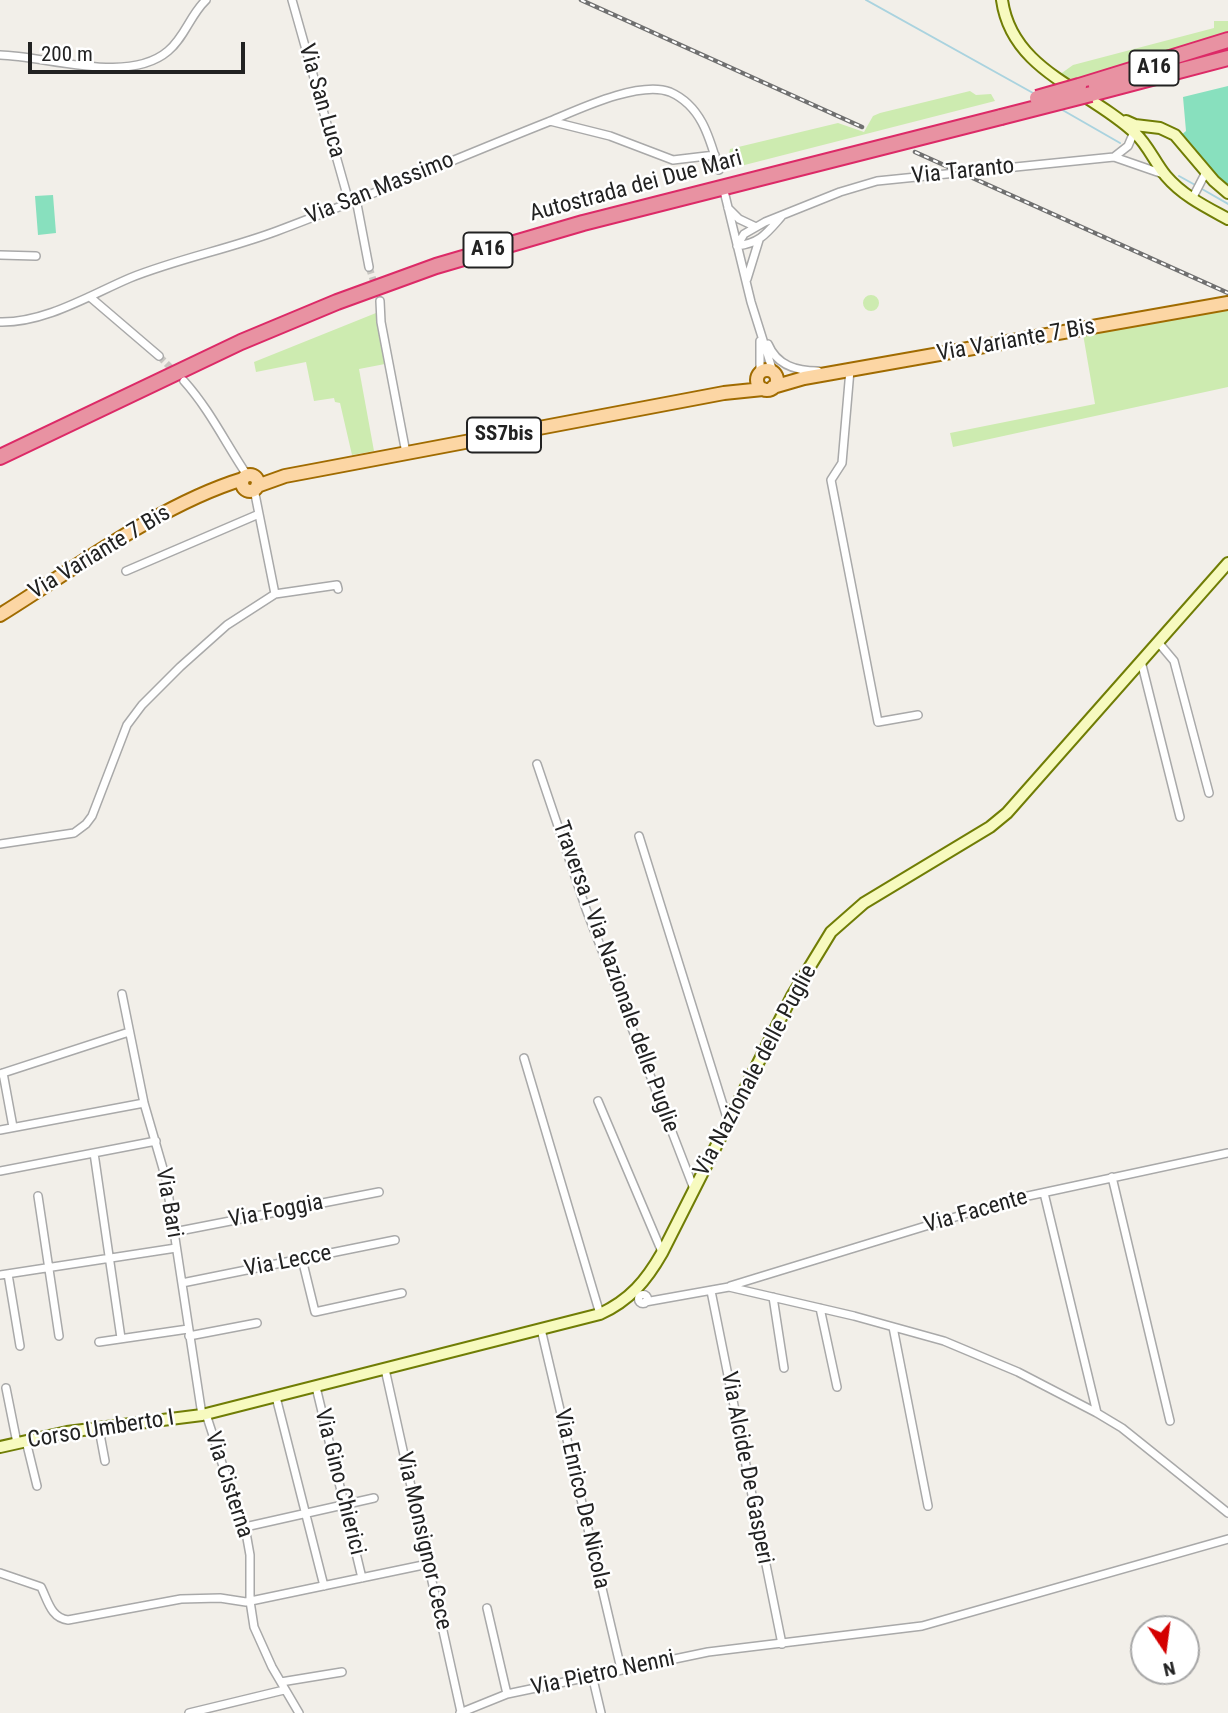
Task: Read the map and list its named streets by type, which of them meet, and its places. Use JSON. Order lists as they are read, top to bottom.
{
  "streets": {
    "highway": ["A16", "Autostrada dei Due Mari"],
    "main road": [
      "Via Variante 7 Bis",
      "SS7bis",
      "Via Nazionale delle Puglie",
      "Corso Umberto I"
    ],
    "street": [
      "Via San Luca",
      "Via Taranto",
      "Via San Massimo",
      "Traversa I Via Nazionale delle Puglie",
      "Via Bari",
      "Via Foggia",
      "Via Facente",
      "Via Lecce",
      "Via Alcide De Gasperi",
      "Via Gino Chierici",
      "Via Cisterna",
      "Via Enrico De Nicola",
      "Via Monsignor Cece",
      "Via Pietro Nenni"
    ]
  },
  "crossings": [
    ["Via San Luca", "Via San Massimo"],
    ["Traversa I Via Nazionale delle Puglie", "Via Nazionale delle Puglie"],
    ["Via Nazionale delle Puglie", "Via Bari"],
    ["Via Nazionale delle Puglie", "Via Facente"],
    ["Via Nazionale delle Puglie", "Corso Umberto I"],
    ["Via Nazionale delle Puglie", "Via Gino Chierici"],
    ["Via Nazionale delle Puglie", "Via Cisterna"],
    ["Via Nazionale delle Puglie", "Via Enrico De Nicola"],
    ["Via Nazionale delle Puglie", "Via Monsignor Cece"],
    ["Via Bari", "Via Foggia"],
    ["Via Bari", "Via Lecce"],
    ["Via Bari", "Corso Umberto I"],
    ["Via Bari", "Via Cisterna"],
    ["Via Facente", "Via Alcide De Gasperi"],
    ["Corso Umberto I", "Via Cisterna"],
    ["Via Alcide De Gasperi", "Via Pietro Nenni"],
    ["Via Enrico De Nicola", "Via Pietro Nenni"],
    ["Via Monsignor Cece", "Via Pietro Nenni"]
  ],
  "scale_bar": "200 m",
  "north": "bottom"
}
